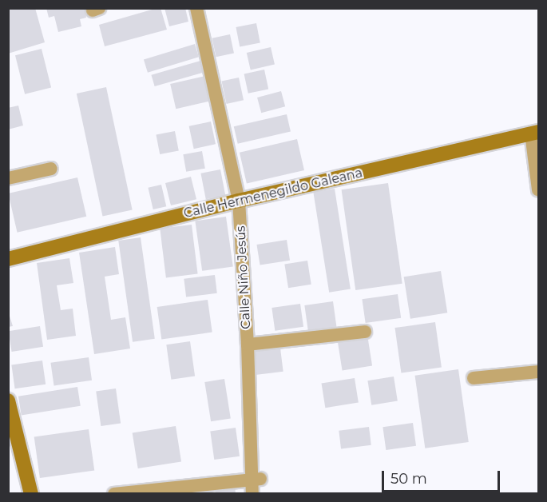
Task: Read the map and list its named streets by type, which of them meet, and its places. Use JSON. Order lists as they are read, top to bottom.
{
  "streets": {
    "street": ["Calle Hermenegildo Galeana", "Calle Niño Jesús"]
  },
  "crossings": [
    ["Calle Hermenegildo Galeana", "Calle Niño Jesús"]
  ],
  "scale_bar": "50 m"
}
